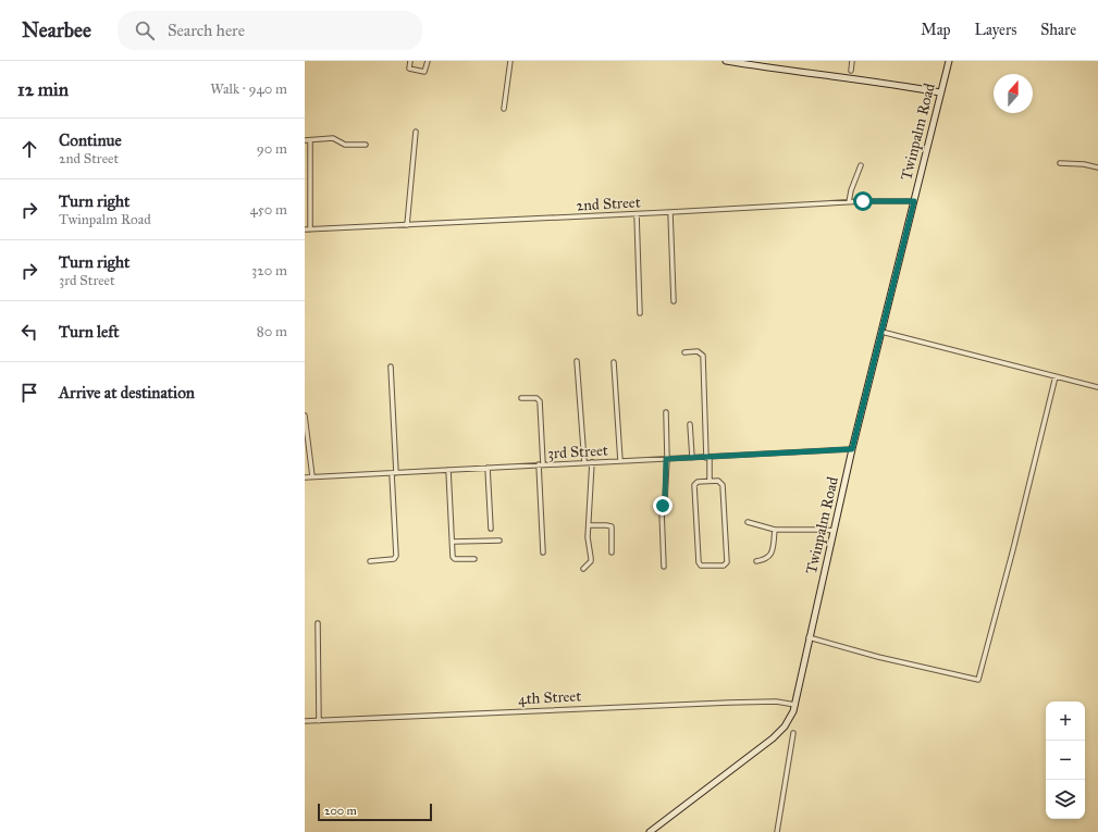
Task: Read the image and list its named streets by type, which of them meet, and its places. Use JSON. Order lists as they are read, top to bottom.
{
  "streets": {
    "main road": ["Twinpalm Road"],
    "street": ["2nd Street", "3rd Street", "4th Street"]
  },
  "crossings": [
    ["Twinpalm Road", "2nd Street"],
    ["Twinpalm Road", "3rd Street"],
    ["Twinpalm Road", "4th Street"]
  ],
  "scale_bar": "200 m",
  "north": "top",
  "page": {
    "header": "Nearbee",
    "search": "Search here",
    "nav": ["Map", "Layers", "Share"],
    "heading": ["12 min", "Walk · 940 m"],
    "list": [
      ["Continue", "2nd Street", "90 m"],
      ["Turn right", "Twinpalm Road", "450 m"],
      ["Turn right", "3rd Street", "320 m"],
      ["Turn left", "80 m"],
      "Arrive at destination"
    ],
    "map_buttons": ["+", "−"],
    "scale": "200 m"
  }
}
